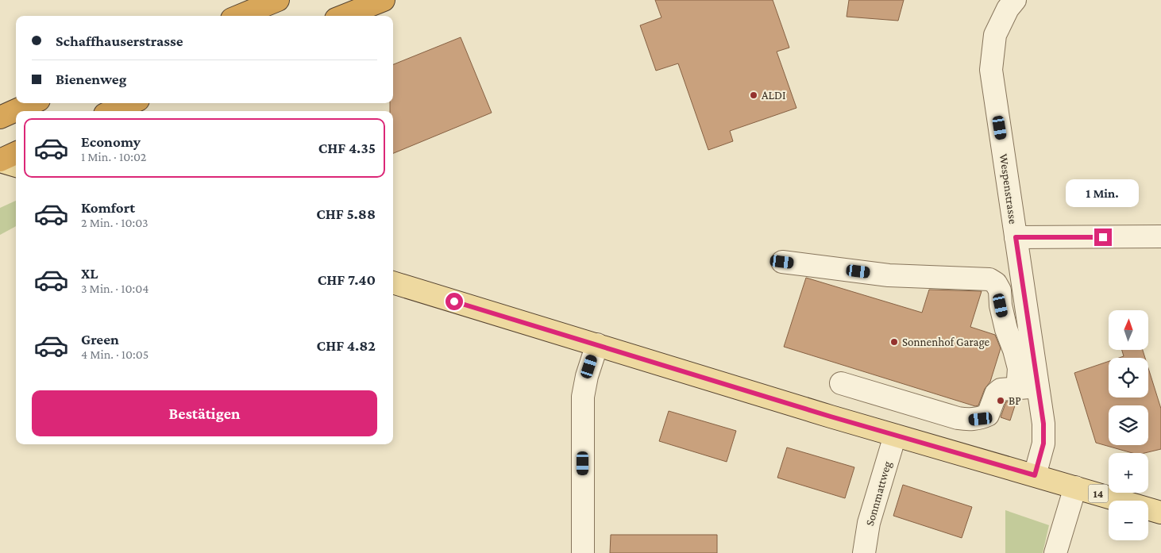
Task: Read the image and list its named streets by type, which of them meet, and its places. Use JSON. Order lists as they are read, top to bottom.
{
  "streets": {
    "main road": ["14"],
    "street": ["Wespenstrasse", "Sonnmattweg"]
  },
  "crossings": [
    ["Wespenstrasse", "14"],
    ["Sonnmattweg", "14"]
  ],
  "places": ["ALDI", "Sonnenhof Garage", "BP"],
  "north": "top",
  "page": {
    "banner": ["Schaffhauserstrasse", "Bienenweg"],
    "list": [
      {
        "name": "Economy",
        "note": "1 Min. · 10:02",
        "value": "CHF 4.35"
      },
      {
        "name": "Komfort",
        "note": "2 Min. · 10:03",
        "value": "CHF 5.88"
      },
      {
        "name": "XL",
        "note": "3 Min. · 10:04",
        "value": "CHF 7.40"
      },
      {
        "name": "Green",
        "note": "4 Min. · 10:05",
        "value": "CHF 4.82"
      }
    ],
    "bubble": "1 Min.",
    "map_buttons": ["+", "−"],
    "buttons": "Bestätigen"
  }
}
